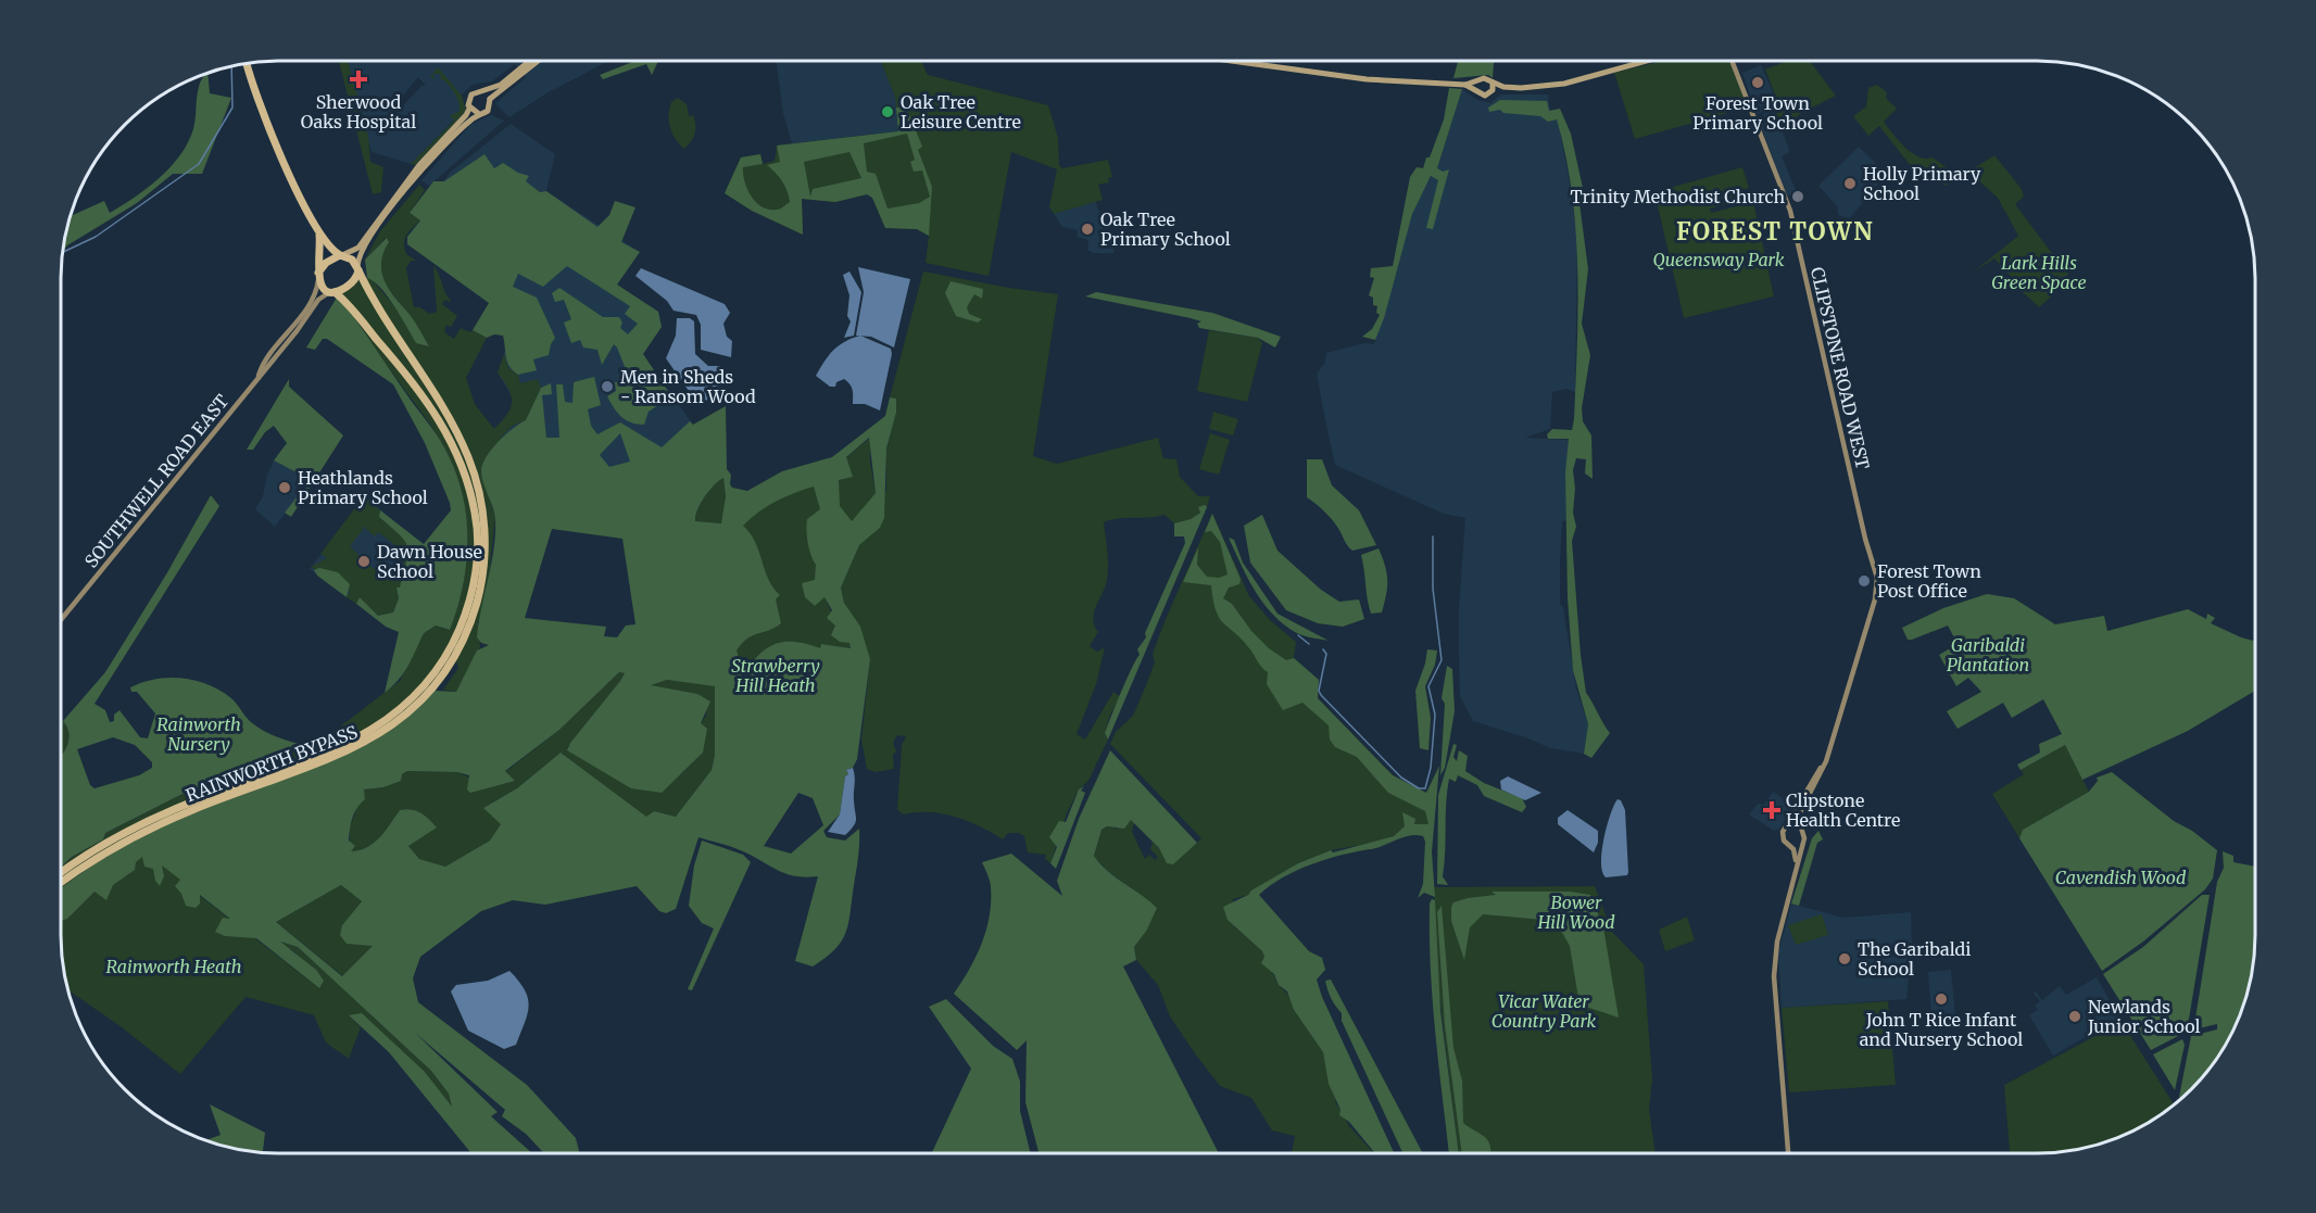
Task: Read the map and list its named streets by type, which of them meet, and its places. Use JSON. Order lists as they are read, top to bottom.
{
  "streets": {
    "highway": ["RAINWORTH BYPASS"],
    "main road": ["CLIPSTONE ROAD WEST", "SOUTHWELL ROAD EAST"]
  },
  "crossings": [
    ["SOUTHWELL ROAD EAST", "RAINWORTH BYPASS"]
  ],
  "districts": ["FOREST TOWN"],
  "parks": [
    "Queensway Park",
    "Lark Hills Green Space",
    "Garibaldi Plantation",
    "Strawberry Hill Heath",
    "Rainworth Nursery",
    "Cavendish Wood",
    "Bower Hill Wood",
    "Rainworth Heath",
    "Vicar Water Country Park"
  ],
  "places": {
    "health": ["Sherwood Oaks Hospital", "Clipstone Health Centre"],
    "other": [
      "Forest Town Primary School",
      "Oak Tree Leisure Centre",
      "Holly Primary School",
      "Trinity Methodist Church",
      "Oak Tree Primary School",
      "Men in Sheds - Ransom Wood",
      "Heathlands Primary School",
      "Dawn House School",
      "Forest Town Post Office",
      "The Garibaldi School",
      "John T Rice Infant and Nursery School",
      "Newlands Junior School"
    ]
  }
}
